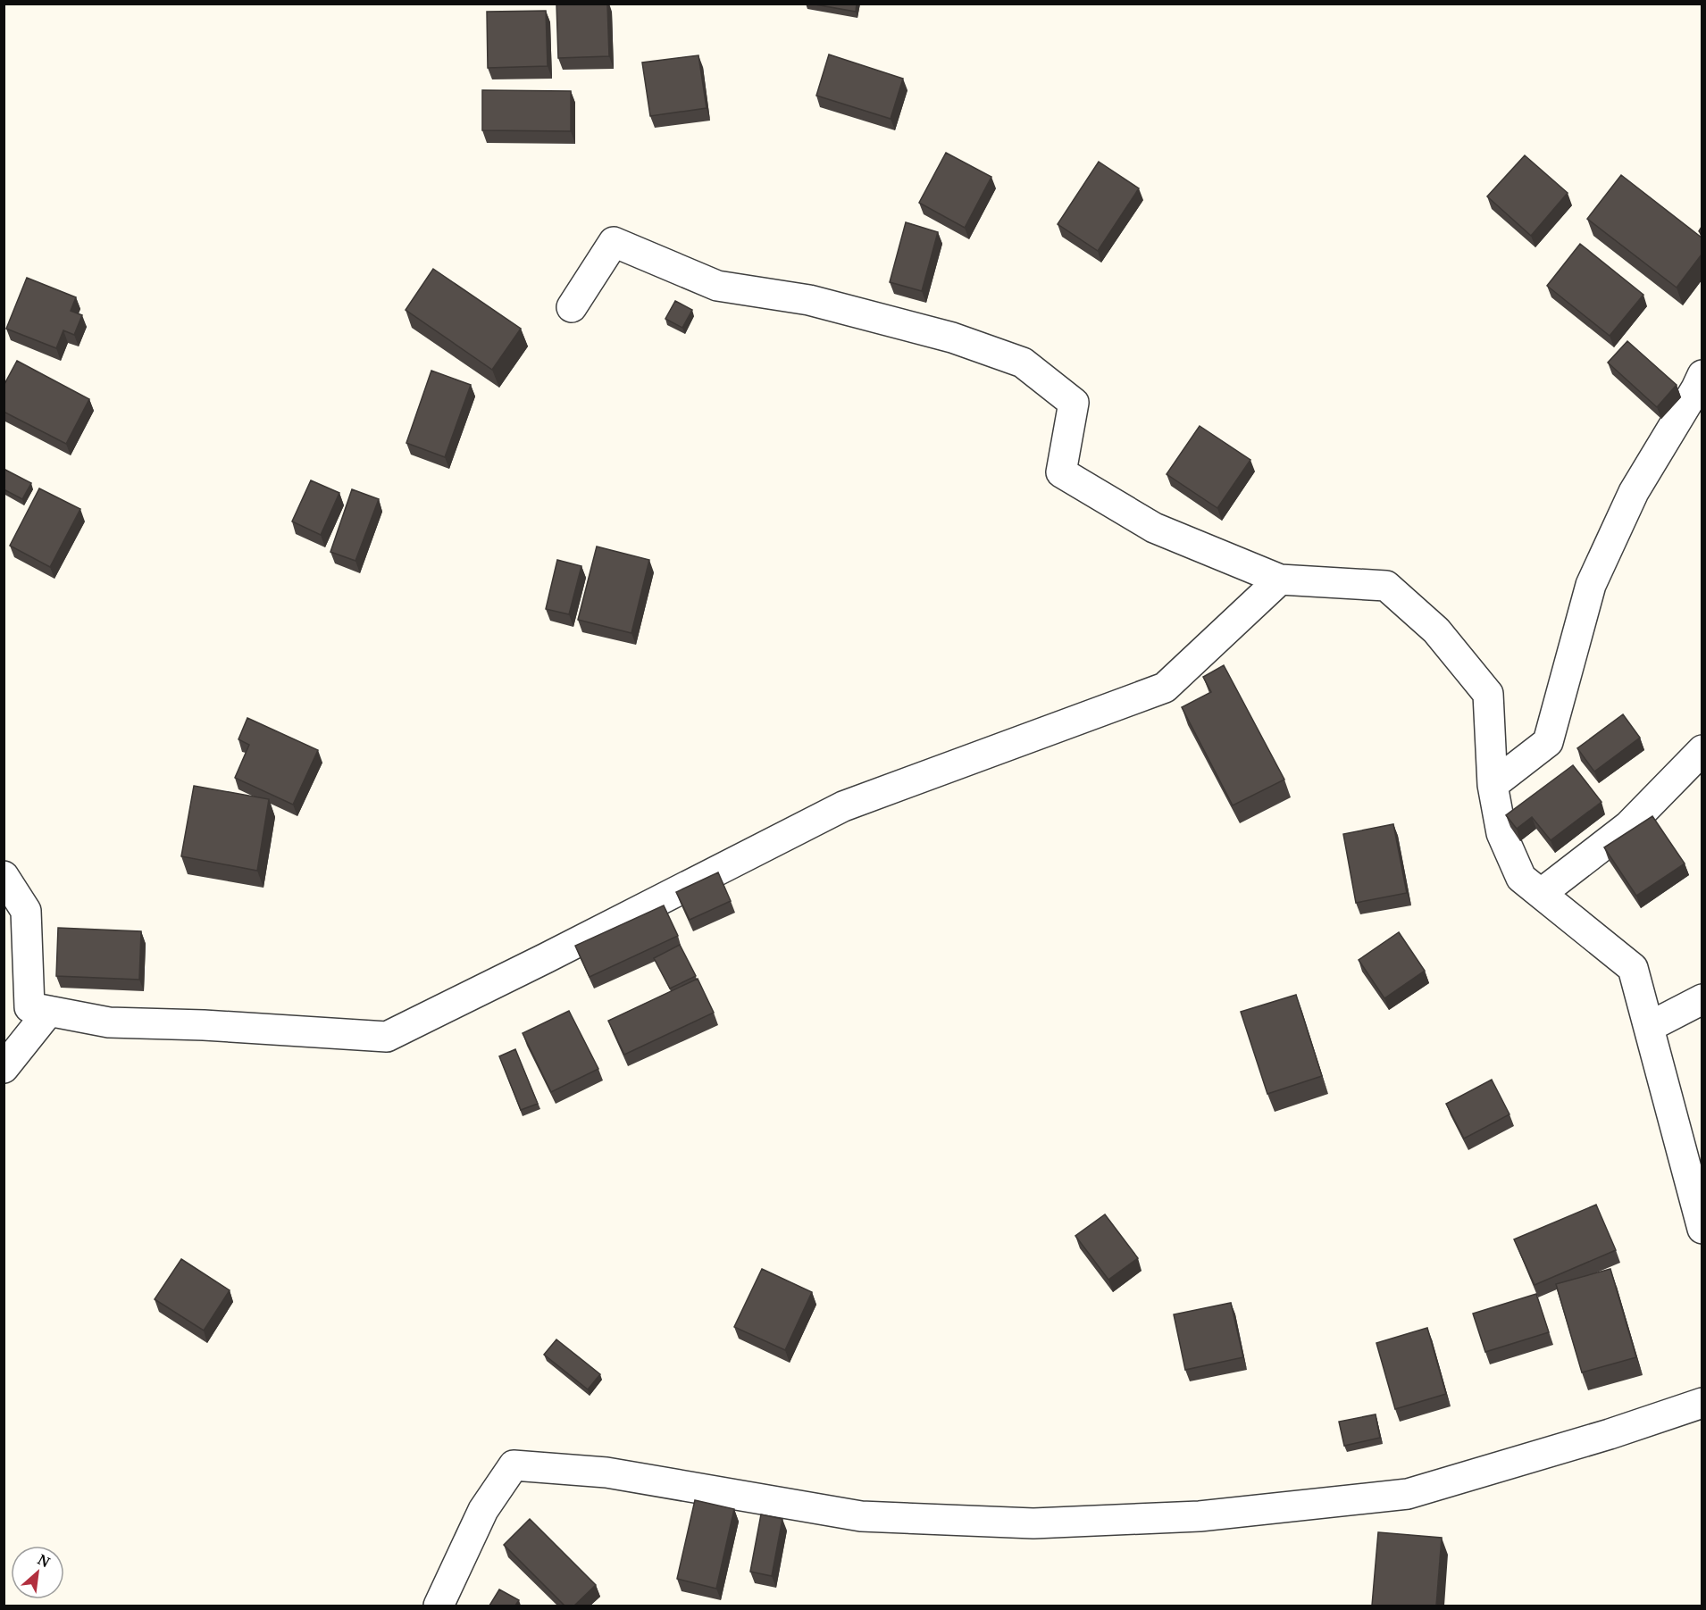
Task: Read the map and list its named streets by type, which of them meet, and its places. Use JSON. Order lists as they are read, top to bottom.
{
  "north": "top right"
}
